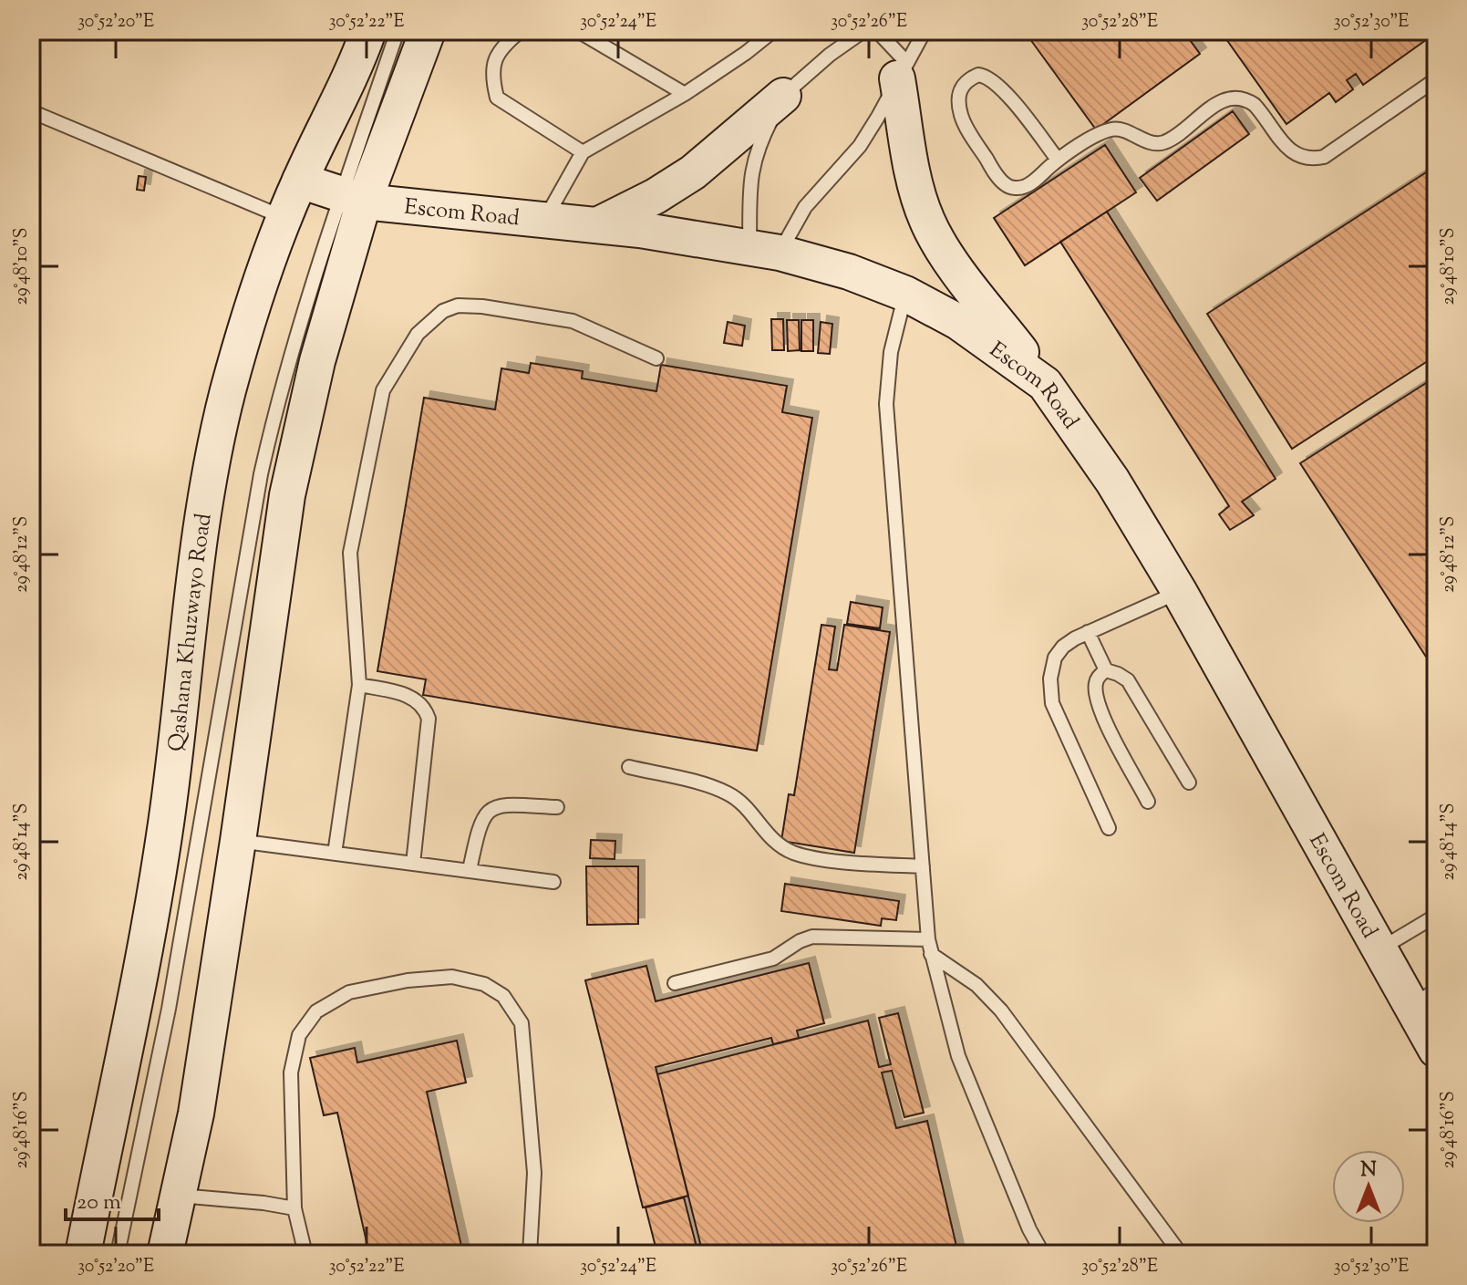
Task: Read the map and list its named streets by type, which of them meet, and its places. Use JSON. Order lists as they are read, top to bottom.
{
  "streets": {
    "main road": ["Escom Road", "Qashana Khuzwayo Road"]
  },
  "crossings": [
    ["Escom Road", "Qashana Khuzwayo Road"]
  ],
  "scale_bar": "20 m",
  "north": "top",
  "coordinates": [
    "30°52'20\"E",
    "30°52'22\"E",
    "30°52'24\"E",
    "30°52'26\"E",
    "30°52'28\"E",
    "30°52'30\"E",
    "29°48'10\"S",
    "29°48'12\"S",
    "29°48'14\"S",
    "29°48'16\"S"
  ]
}
